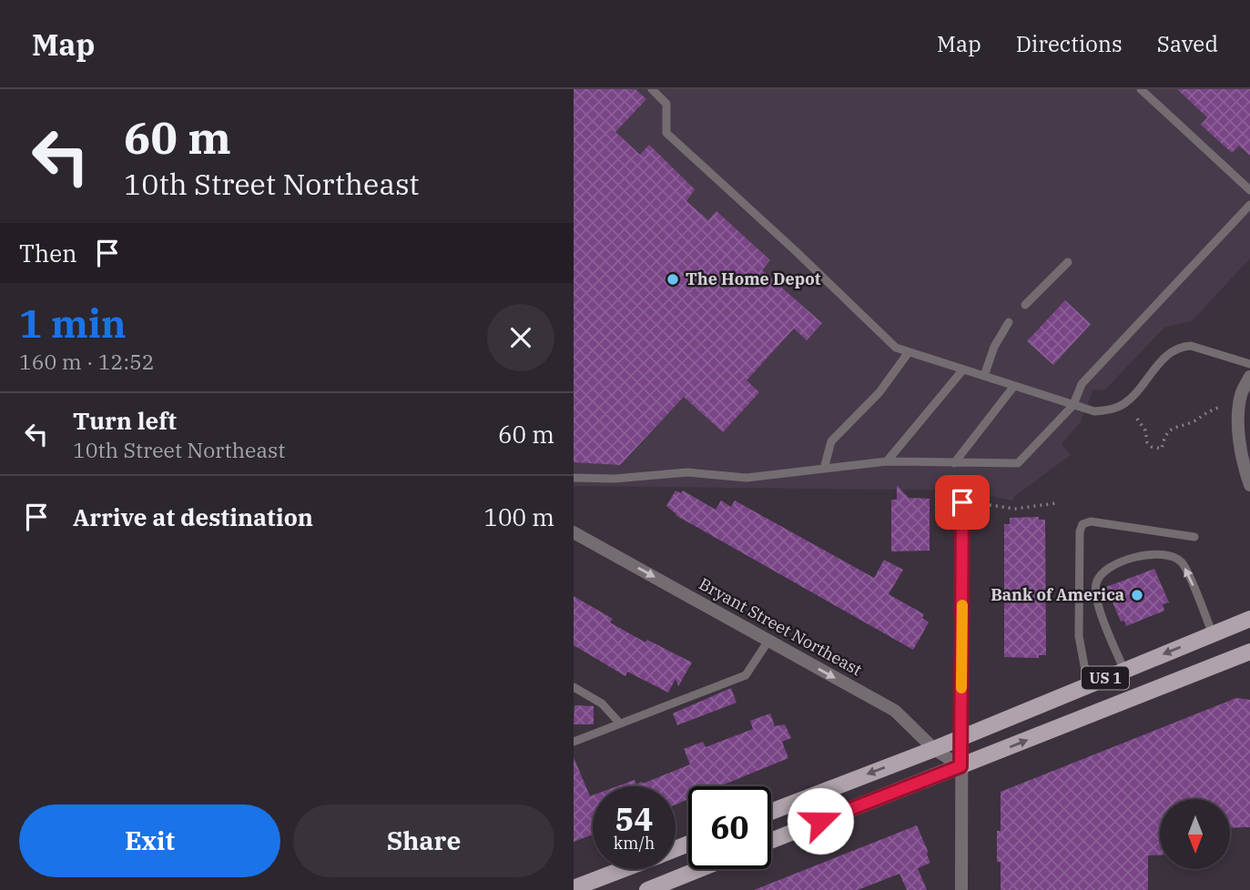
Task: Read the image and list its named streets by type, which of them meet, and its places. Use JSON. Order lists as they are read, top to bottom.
{
  "streets": {
    "main road": ["US 1"],
    "street": ["Bryant Street Northeast"]
  },
  "crossings": [
    ["Bryant Street Northeast", "US 1"]
  ],
  "one_way": ["Bryant Street Northeast"],
  "places": ["The Home Depot", "Bank of America"],
  "north": "bottom",
  "page": {
    "header": "Map",
    "nav": ["Map", "Directions", "Saved"],
    "turn": ["60 m", "10th Street Northeast"],
    "then": "Then",
    "heading": ["1 min", "160 m · 12:52"],
    "list": [
      {
        "name": "Turn left",
        "note": "10th Street Northeast",
        "value": "60 m"
      },
      {
        "name": "Arrive at destination",
        "value": "100 m"
      }
    ],
    "speed": "54 km/h",
    "limit": "60",
    "buttons": ["Exit", "Share"]
  }
}
